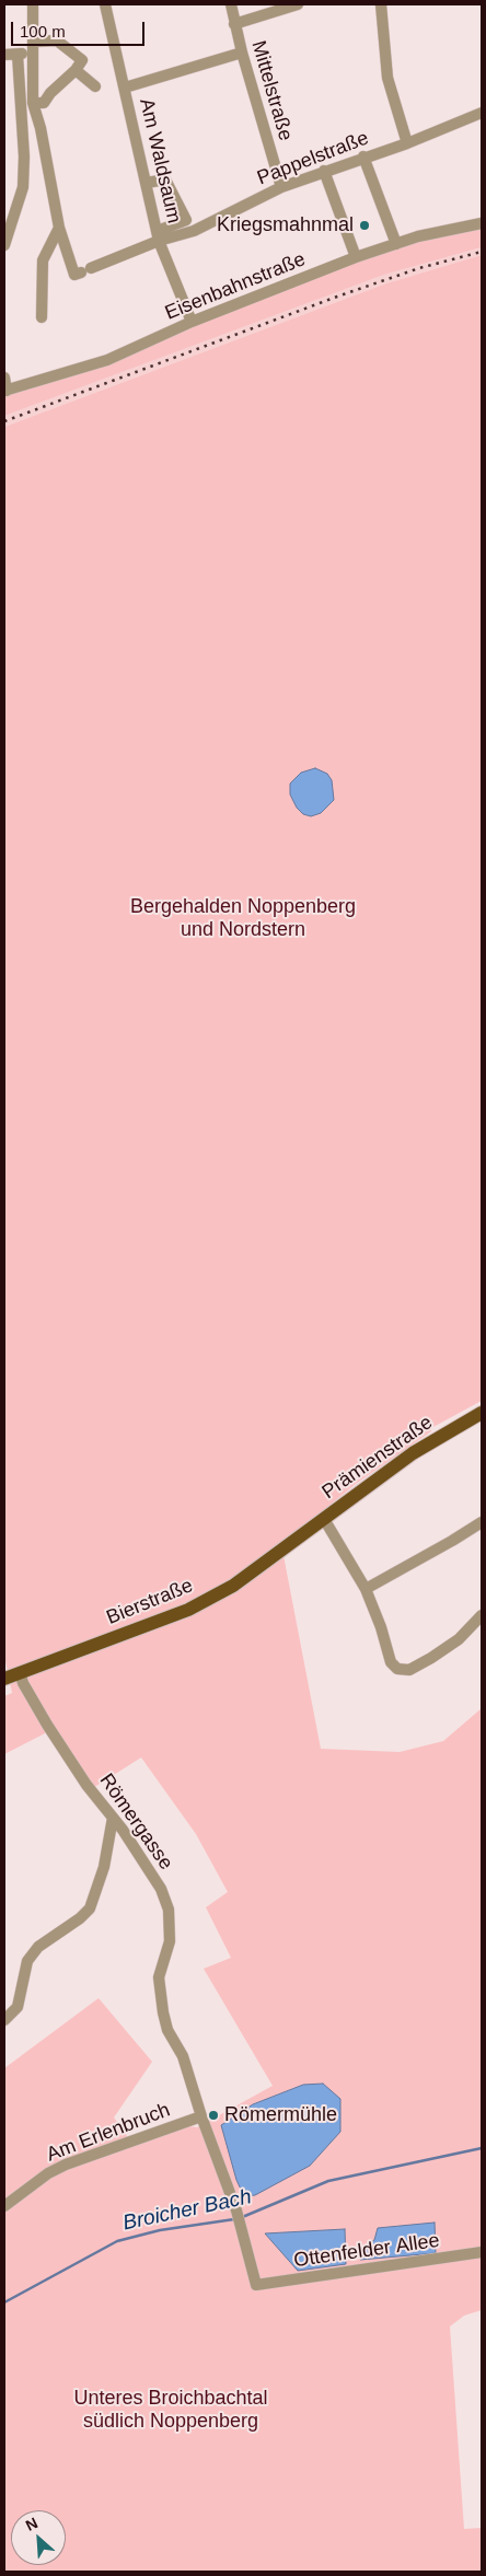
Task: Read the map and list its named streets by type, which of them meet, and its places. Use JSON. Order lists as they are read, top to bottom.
{
  "streets": {
    "main road": ["Prämienstraße", "Bierstraße"],
    "street": [
      "Mittelstraße",
      "Pappelstraße",
      "Am Waldsaum",
      "Eisenbahnstraße",
      "Römergasse",
      "Am Erlenbruch",
      "Ottenfelder Allee"
    ]
  },
  "crossings": [
    ["Mittelstraße", "Pappelstraße"],
    ["Pappelstraße", "Am Waldsaum"],
    ["Am Waldsaum", "Eisenbahnstraße"],
    ["Prämienstraße", "Bierstraße"],
    ["Bierstraße", "Römergasse"],
    ["Römergasse", "Am Erlenbruch"],
    ["Römergasse", "Ottenfelder Allee"]
  ],
  "water": ["Broicher Bach"],
  "parks": ["Bergehalden Noppenberg und Nordstern", "Unteres Broichbachtal südlich Noppenberg"],
  "places": ["Kriegsmahnmal", "Römermühle"],
  "scale_bar": "100 m",
  "north": "top left"
}
